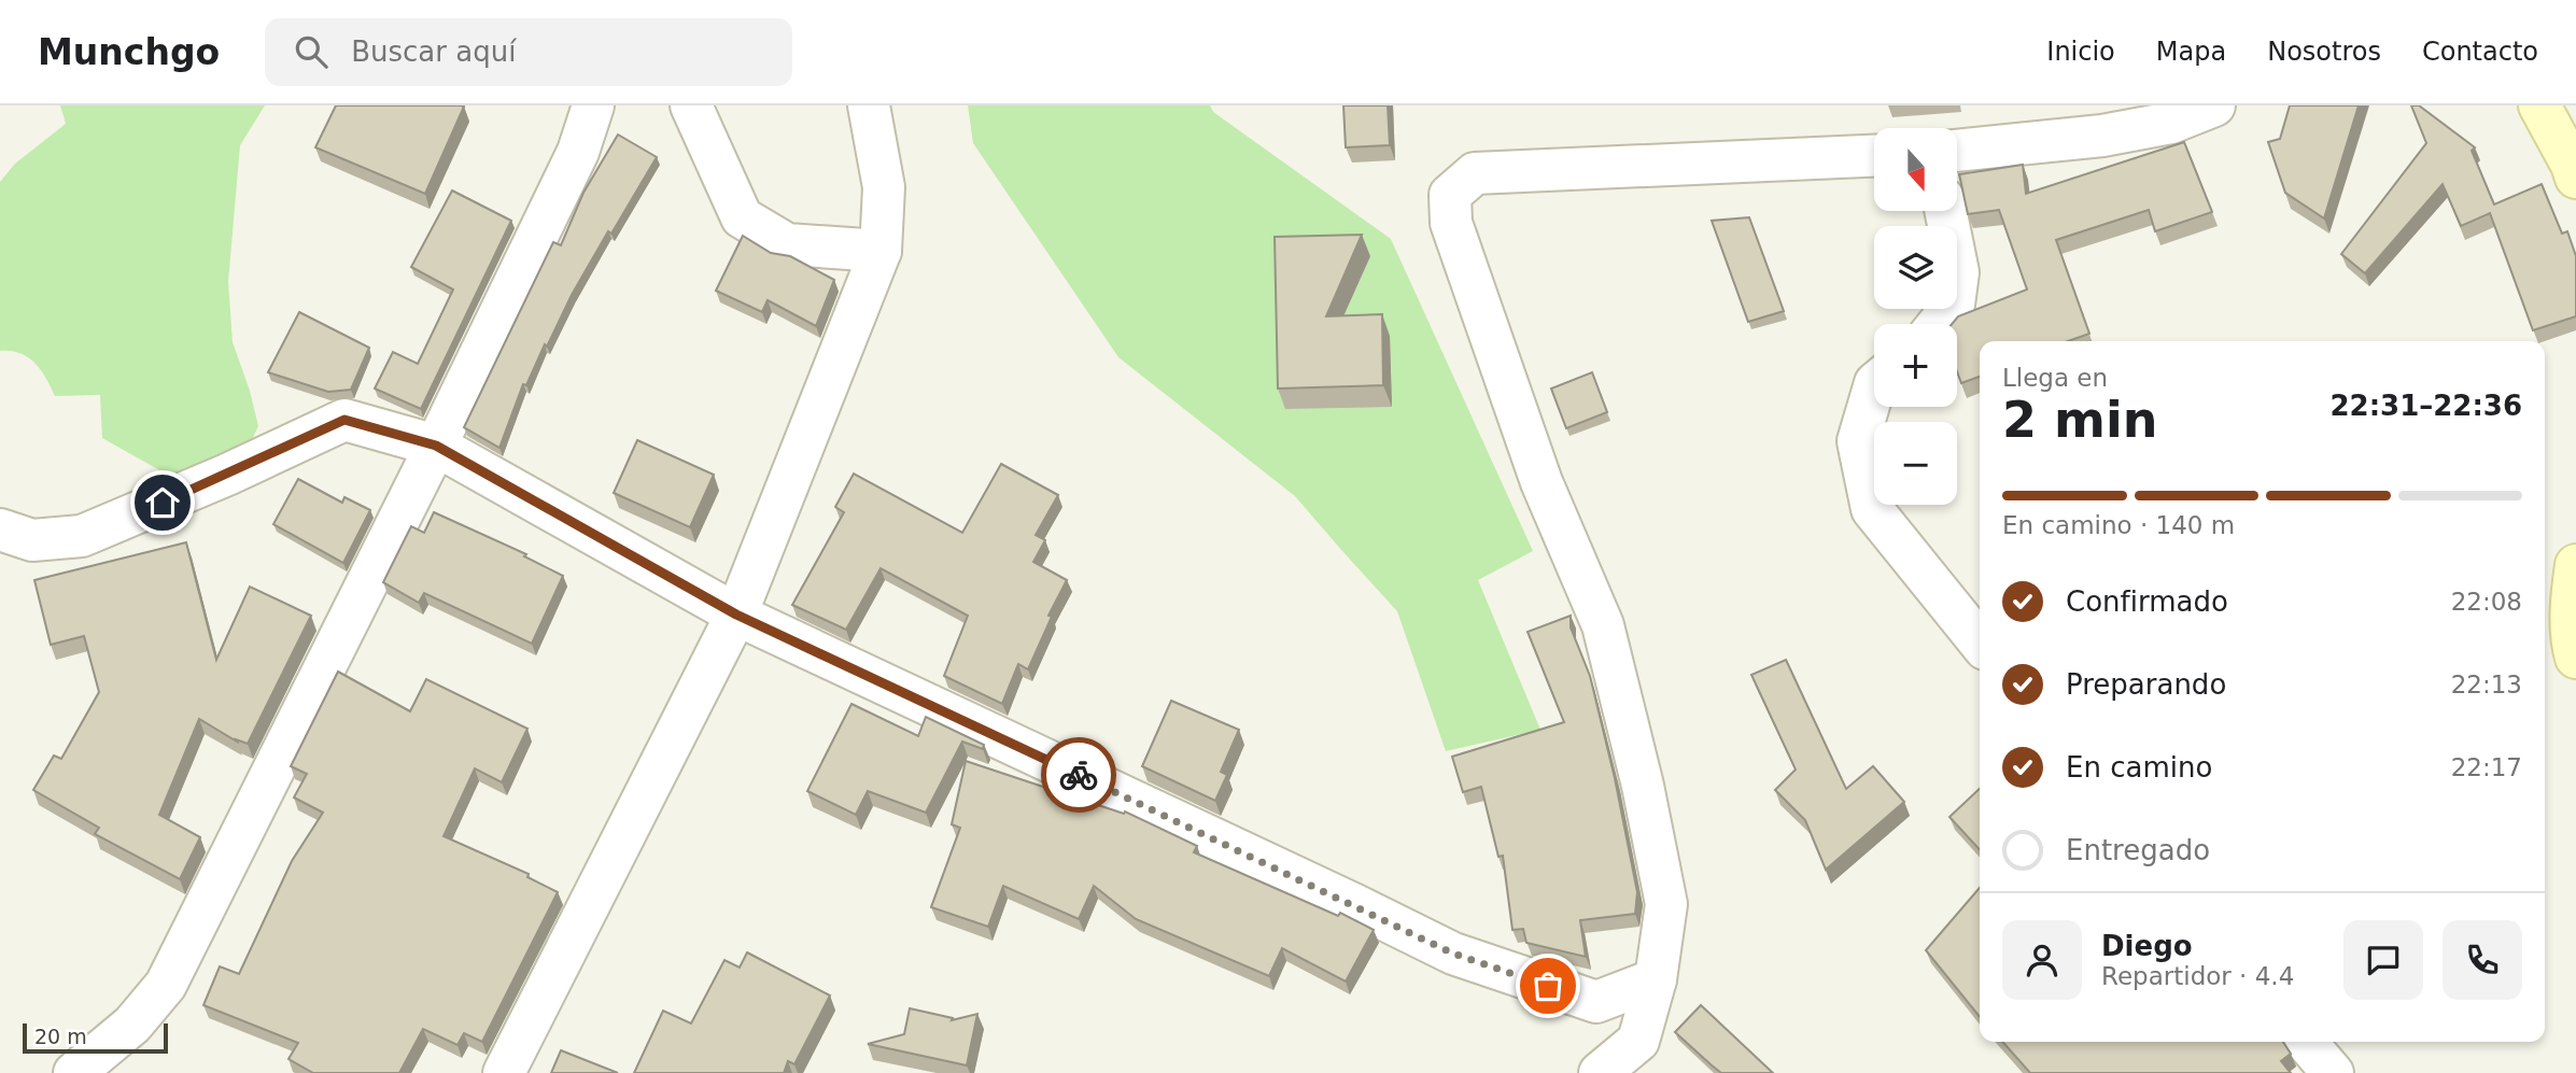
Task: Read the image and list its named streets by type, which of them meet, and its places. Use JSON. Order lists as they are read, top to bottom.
{
  "scale_bar": "20 m",
  "north": "bottom",
  "page": {
    "header": "Munchgo",
    "search": "Buscar aquí",
    "nav": [
      "Inicio",
      "Mapa",
      "Nosotros",
      "Contacto"
    ],
    "map_buttons": ["+", "−"],
    "heading": ["2 min", "Llega en", "22:31–22:36"],
    "panel": ["Diego", "Repartidor · 4.4"],
    "bar": "En camino · 140 m",
    "list": [
      ["Confirmado", "22:08"],
      ["Preparando", "22:13"],
      ["En camino", "22:17"],
      "Entregado"
    ],
    "scale": "20 m"
  }
}
